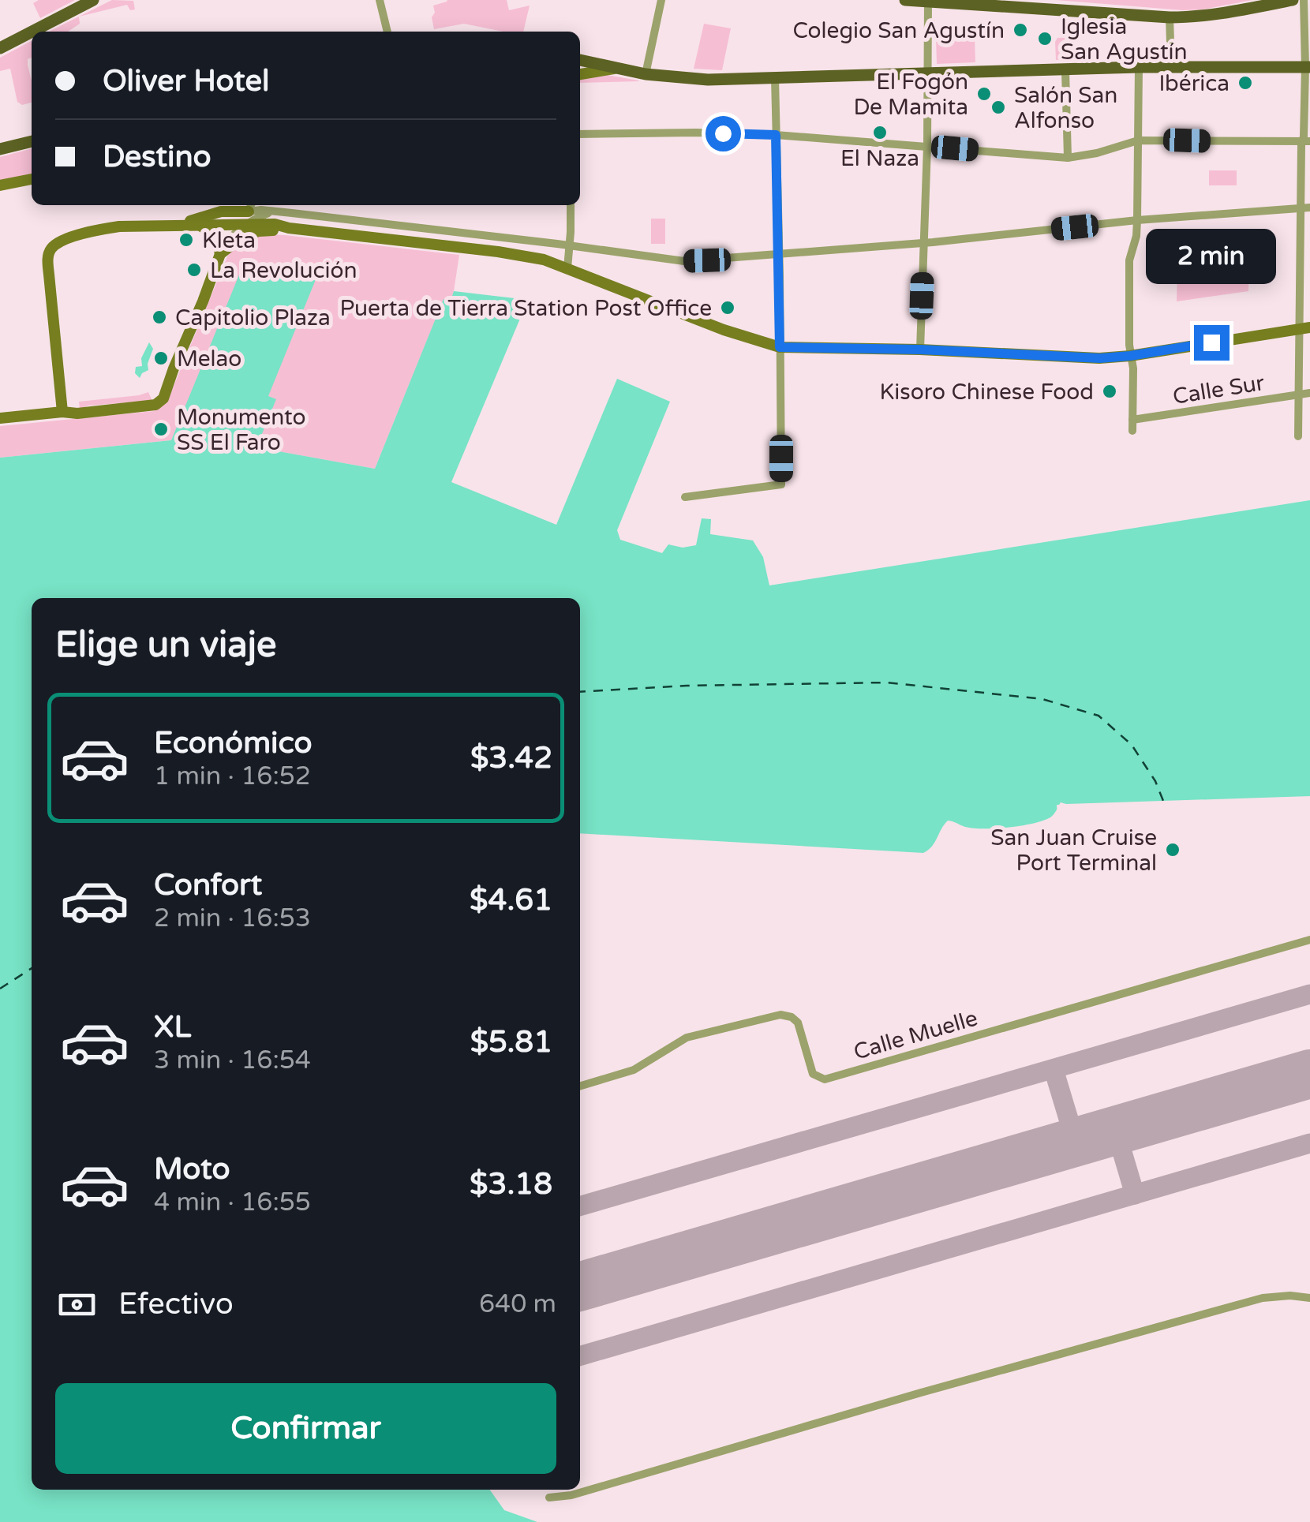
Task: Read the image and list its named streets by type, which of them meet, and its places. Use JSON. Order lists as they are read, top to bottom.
{
  "streets": {
    "street": ["Calle Sur", "Calle Muelle"]
  },
  "places": [
    "Colegio San Agustín",
    "Iglesia San Agustín",
    "Ibérica",
    "El Fogón De Mamita",
    "Salón San Alfonso",
    "El Naza",
    "Kleta",
    "La Revolución",
    "Puerta de Tierra Station Post Office",
    "Capitolio Plaza",
    "Melao",
    "Kisoro Chinese Food",
    "Monumento SS El Faro",
    "San Juan Cruise Port Terminal"
  ],
  "page": {
    "banner": ["Oliver Hotel", "Destino"],
    "bubble": "2 min",
    "heading": "Elige un viaje",
    "list": [
      {
        "name": "Económico",
        "note": "1 min · 16:52",
        "value": "$3.42"
      },
      {
        "name": "Confort",
        "note": "2 min · 16:53",
        "value": "$4.61"
      },
      {
        "name": "XL",
        "note": "3 min · 16:54",
        "value": "$5.81"
      },
      {
        "name": "Moto",
        "note": "4 min · 16:55",
        "value": "$3.18"
      }
    ],
    "pay": ["Efectivo", "640 m"],
    "buttons": "Confirmar"
  }
}
